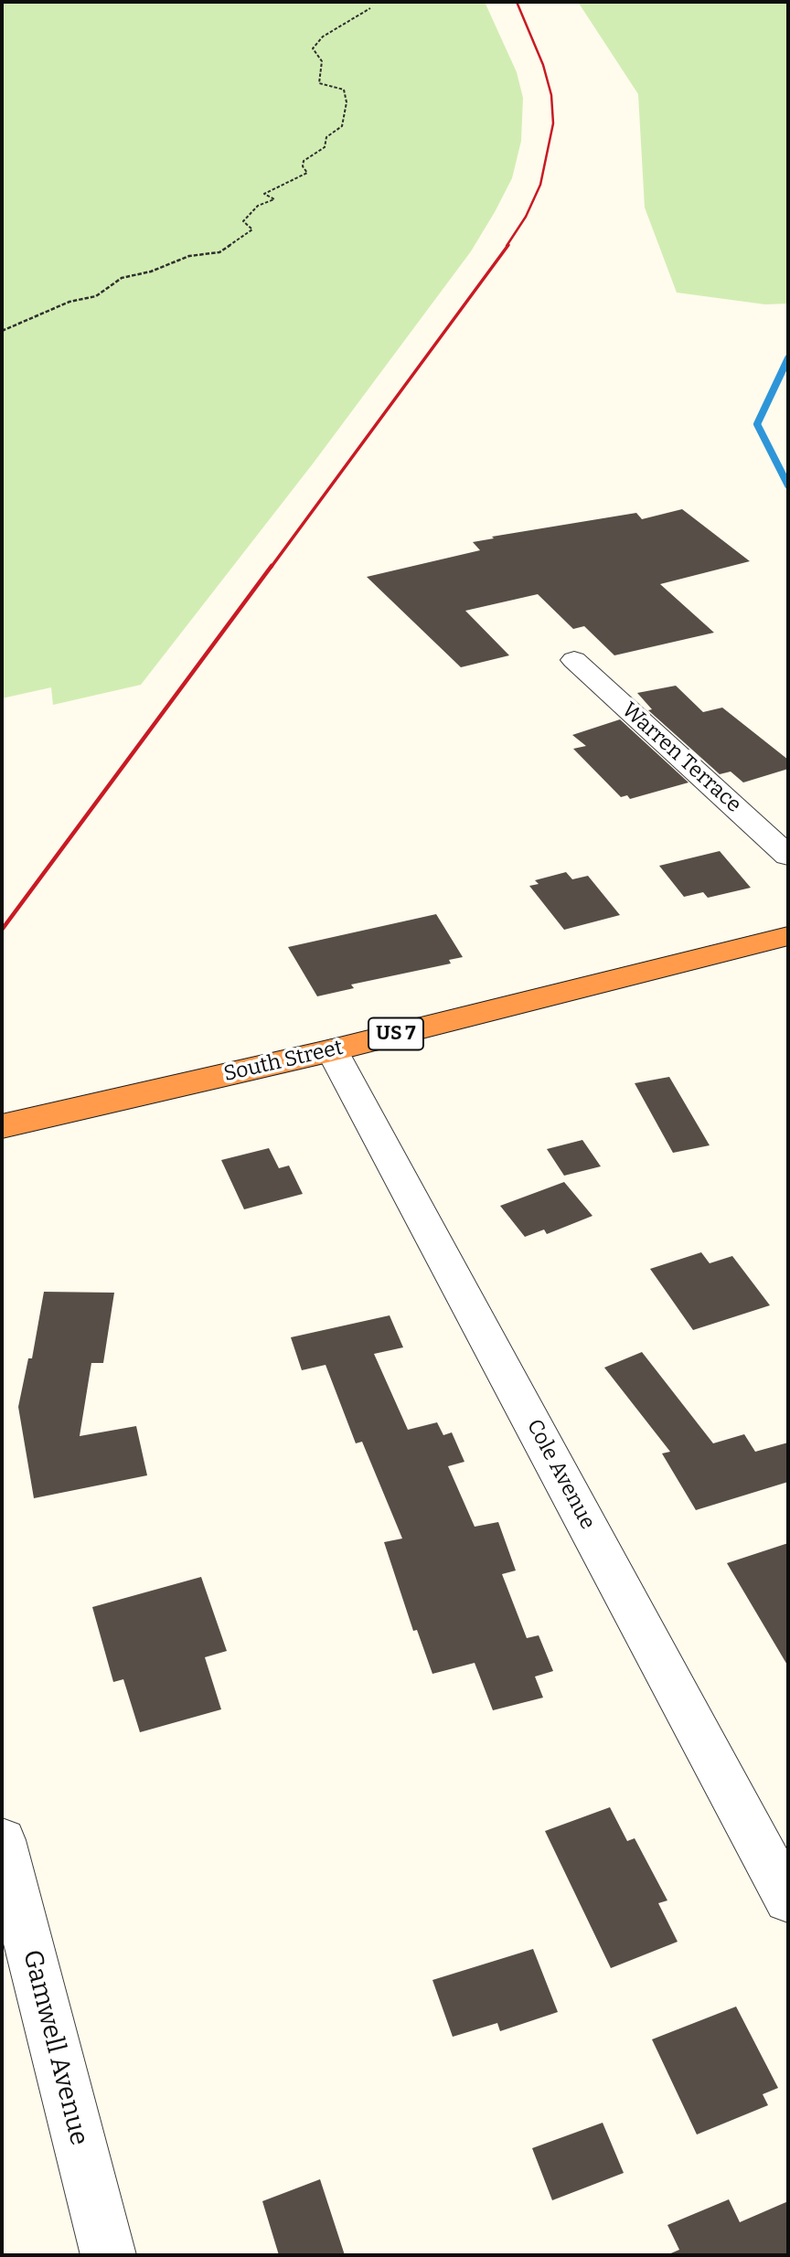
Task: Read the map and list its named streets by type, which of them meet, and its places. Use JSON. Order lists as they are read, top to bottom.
{
  "streets": {
    "highway": ["US 7", "South Street"],
    "street": ["Warren Terrace", "Cole Avenue", "Gamwell Avenue"]
  },
  "crossings": [
    ["South Street", "Cole Avenue"]
  ]
}
